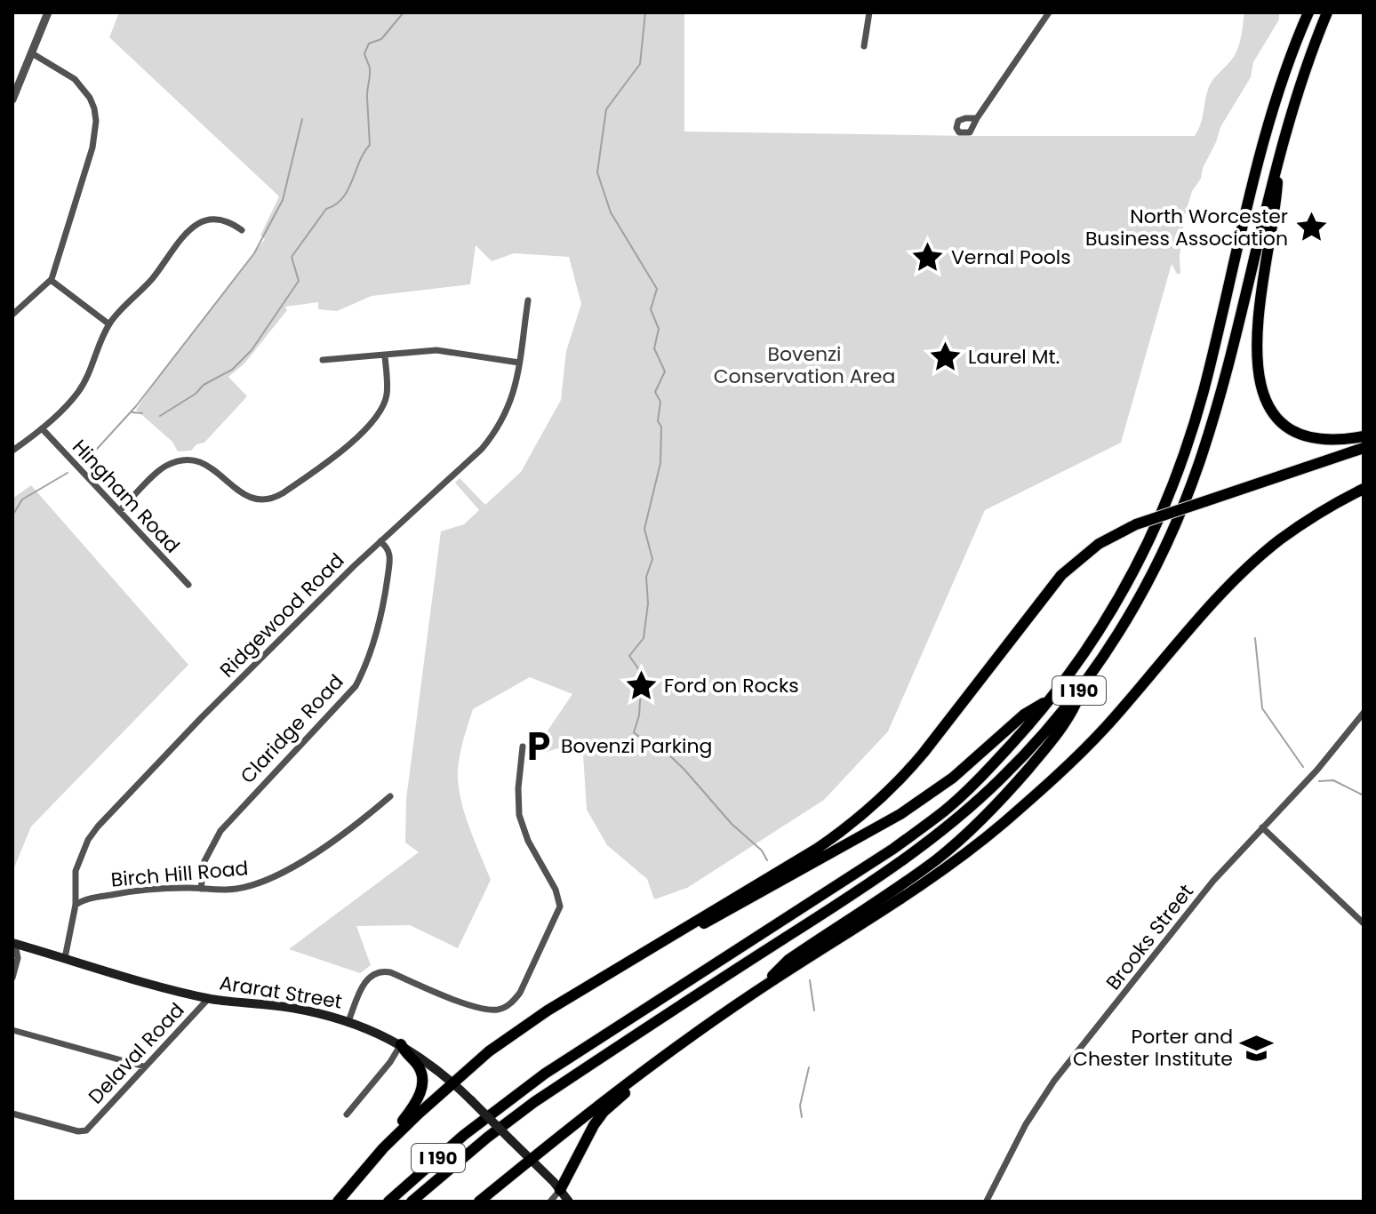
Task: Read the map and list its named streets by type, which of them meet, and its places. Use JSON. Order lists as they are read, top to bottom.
{
  "streets": {
    "highway": ["I 190"],
    "main road": ["Ararat Street"],
    "street": [
      "Hingham Road",
      "Ridgewood Road",
      "Claridge Road",
      "Birch Hill Road",
      "Brooks Street",
      "Delaval Road"
    ]
  },
  "crossings": [
    ["Ridgewood Road", "Claridge Road"],
    ["Ridgewood Road", "Birch Hill Road"],
    ["Ridgewood Road", "Ararat Street"],
    ["Claridge Road", "Birch Hill Road"],
    ["Ararat Street", "Delaval Road"]
  ],
  "parks": ["Bovenzi Conservation Area"],
  "places": {
    "place": [
      "North Worcester Business Association",
      "Vernal Pools",
      "Laurel Mt.",
      "Ford on Rocks"
    ],
    "parking": ["Bovenzi Parking"],
    "school or university": ["Porter and Chester Institute"]
  }
}
